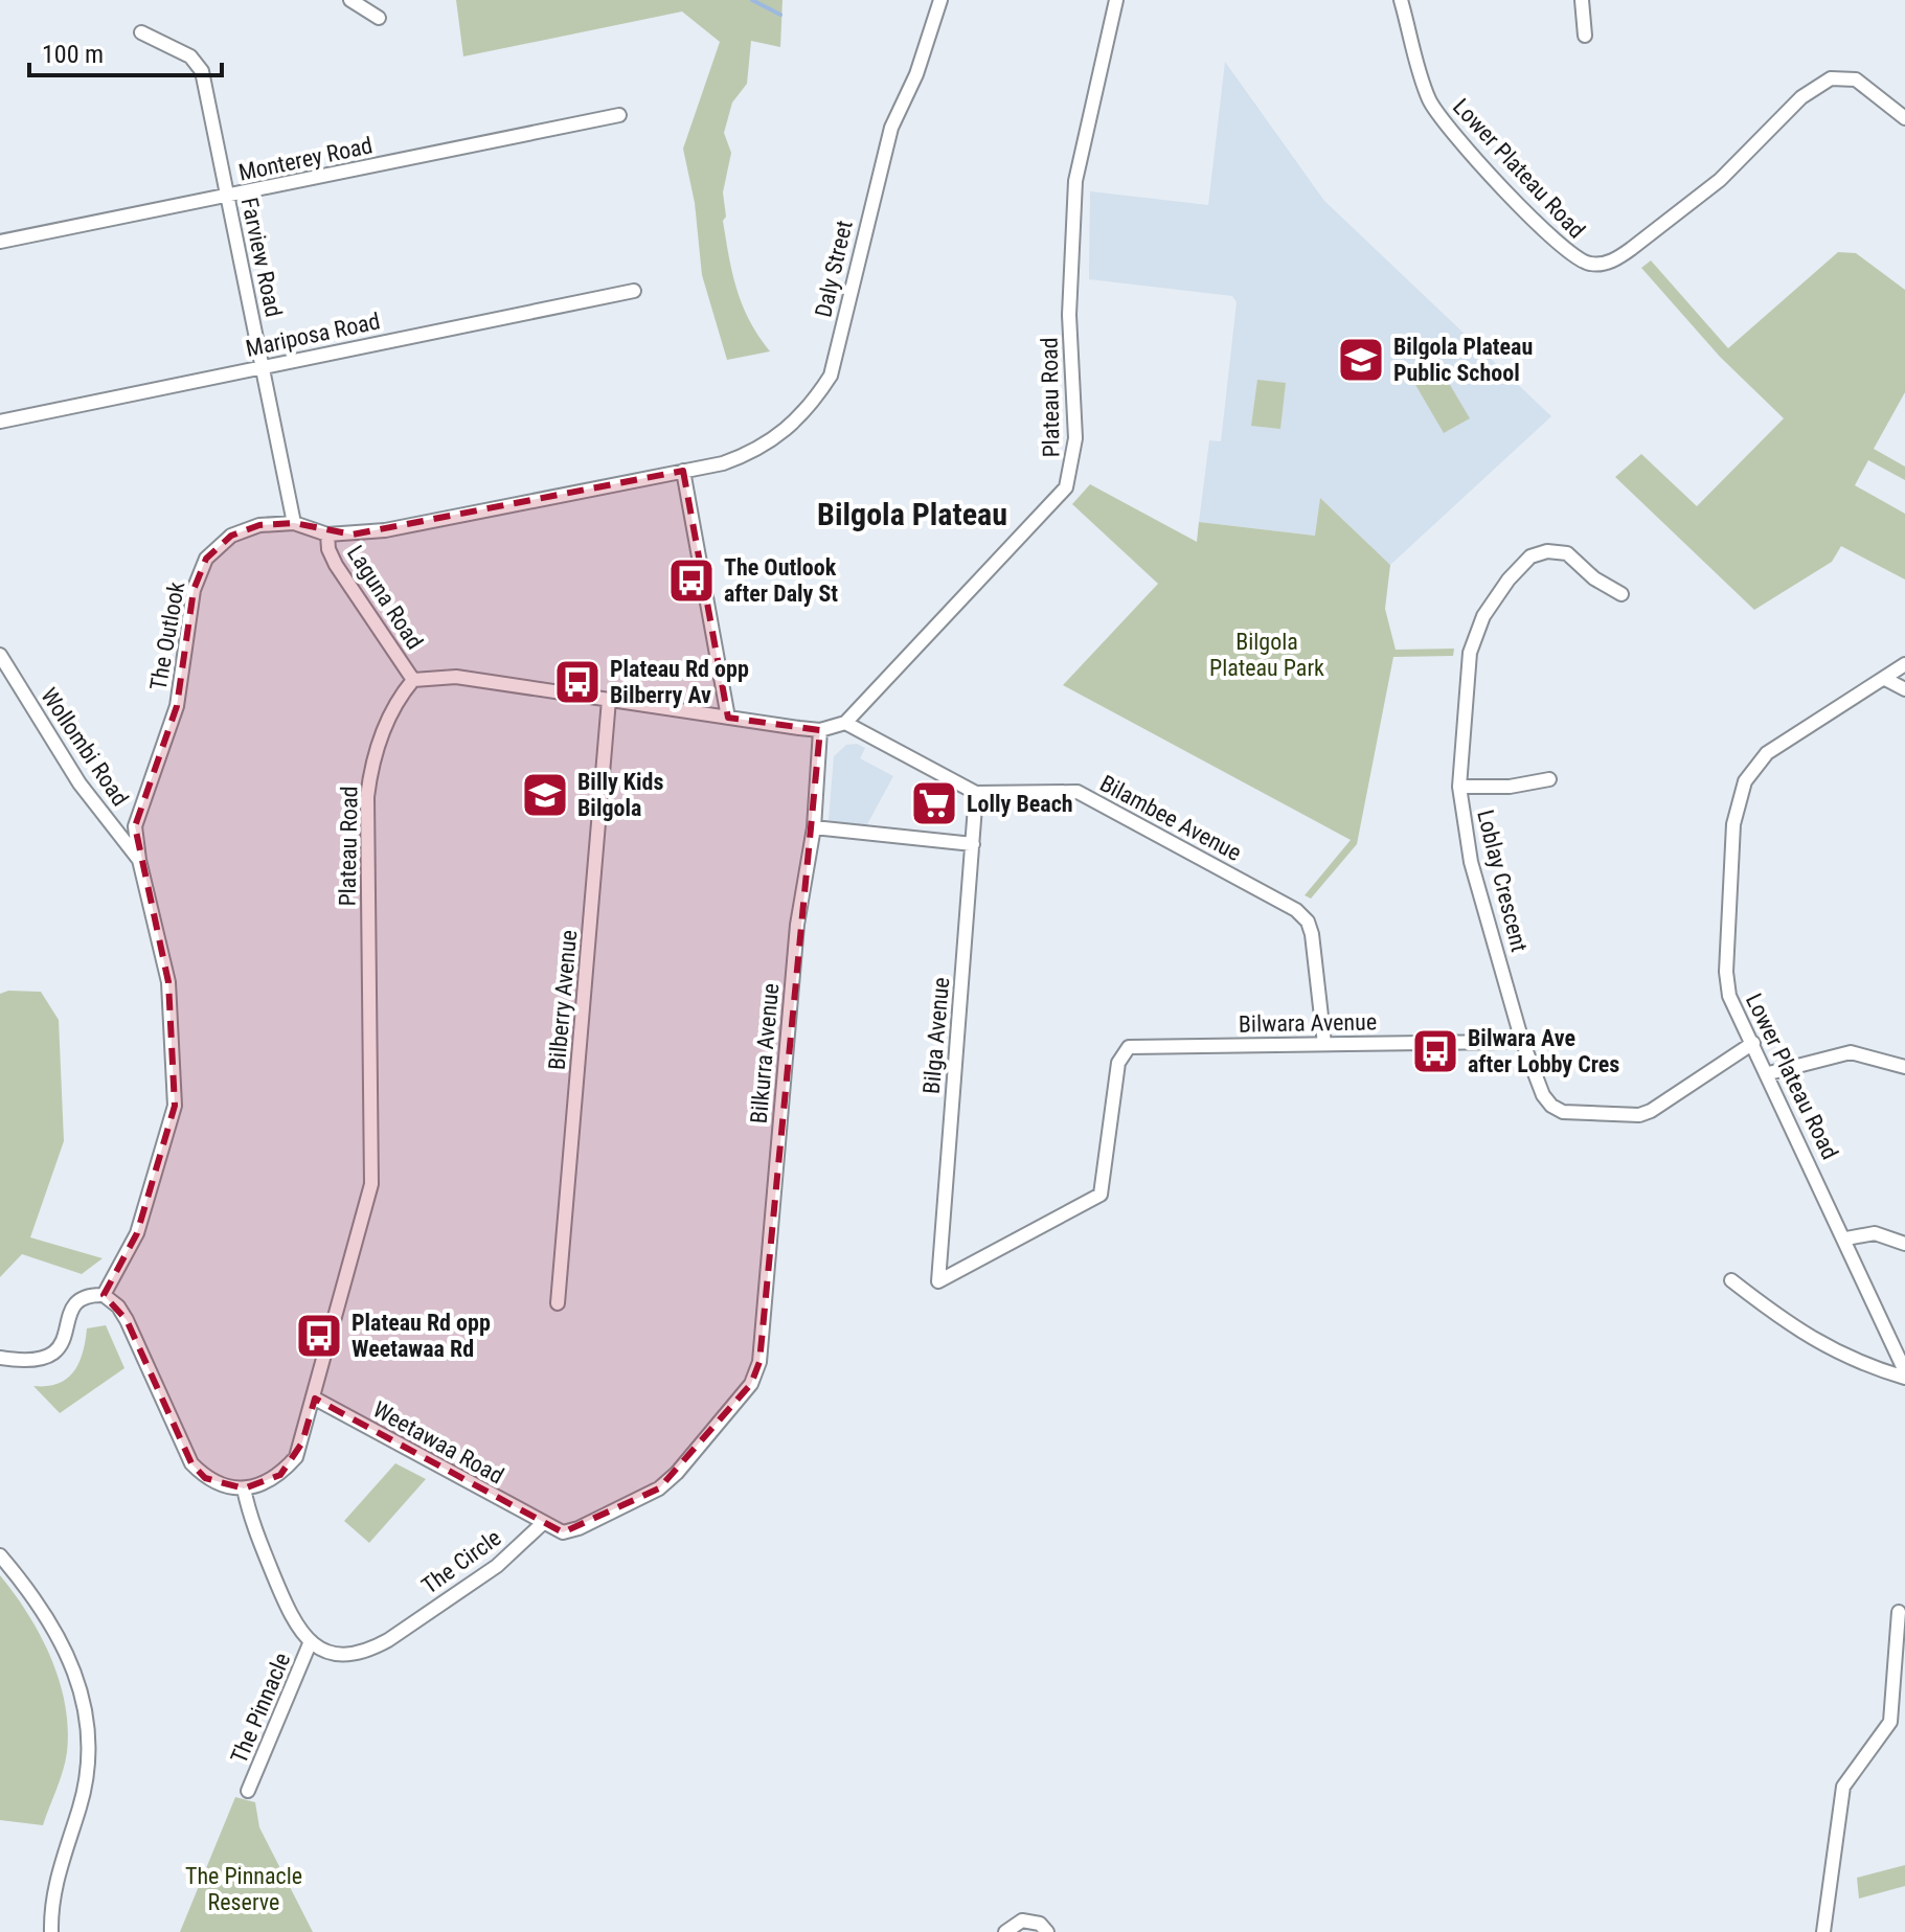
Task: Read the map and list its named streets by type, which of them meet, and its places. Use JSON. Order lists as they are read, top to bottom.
{
  "streets": {
    "street": [
      "Monterey Road",
      "Lower Plateau Road",
      "Farview Road",
      "Daly Street",
      "Mariposa Road",
      "Plateau Road",
      "Laguna Road",
      "The Outlook",
      "Wollombi Road",
      "Bilambee Avenue",
      "Loblay Crescent",
      "Bilberry Avenue",
      "Bilwara Avenue",
      "Bilga Avenue",
      "Bilkurra Avenue",
      "Weetawaa Road",
      "The Circle",
      "The Pinnacle"
    ]
  },
  "crossings": [
    ["Monterey Road", "Farview Road"],
    ["Farview Road", "Mariposa Road"],
    ["Farview Road", "The Outlook"],
    ["Daly Street", "The Outlook"],
    ["Plateau Road", "Laguna Road"],
    ["Plateau Road", "Bilambee Avenue"],
    ["Plateau Road", "Weetawaa Road"],
    ["Laguna Road", "The Outlook"],
    ["The Outlook", "Wollombi Road"],
    ["Bilambee Avenue", "Bilwara Avenue"],
    ["Bilambee Avenue", "Bilga Avenue"],
    ["Loblay Crescent", "Bilwara Avenue"],
    ["Bilwara Avenue", "Bilga Avenue"],
    ["Bilkurra Avenue", "Weetawaa Road"],
    ["Bilkurra Avenue", "The Circle"],
    ["Weetawaa Road", "The Circle"],
    ["The Circle", "The Pinnacle"]
  ],
  "districts": ["Bilgola Plateau"],
  "parks": ["Bilgola Plateau Park", "The Pinnacle Reserve"],
  "places": {
    "school or university": ["Bilgola Plateau Public School", "Billy Kids Bilgola"],
    "bus stop": [
      "The Outlook after Daly St",
      "Plateau Rd opp Bilberry Av",
      "Bilwara Ave after Lobby Cres",
      "Plateau Rd opp Weetawaa Rd"
    ],
    "supermarket": ["Lolly Beach"]
  },
  "scale_bar": "100 m"
}
